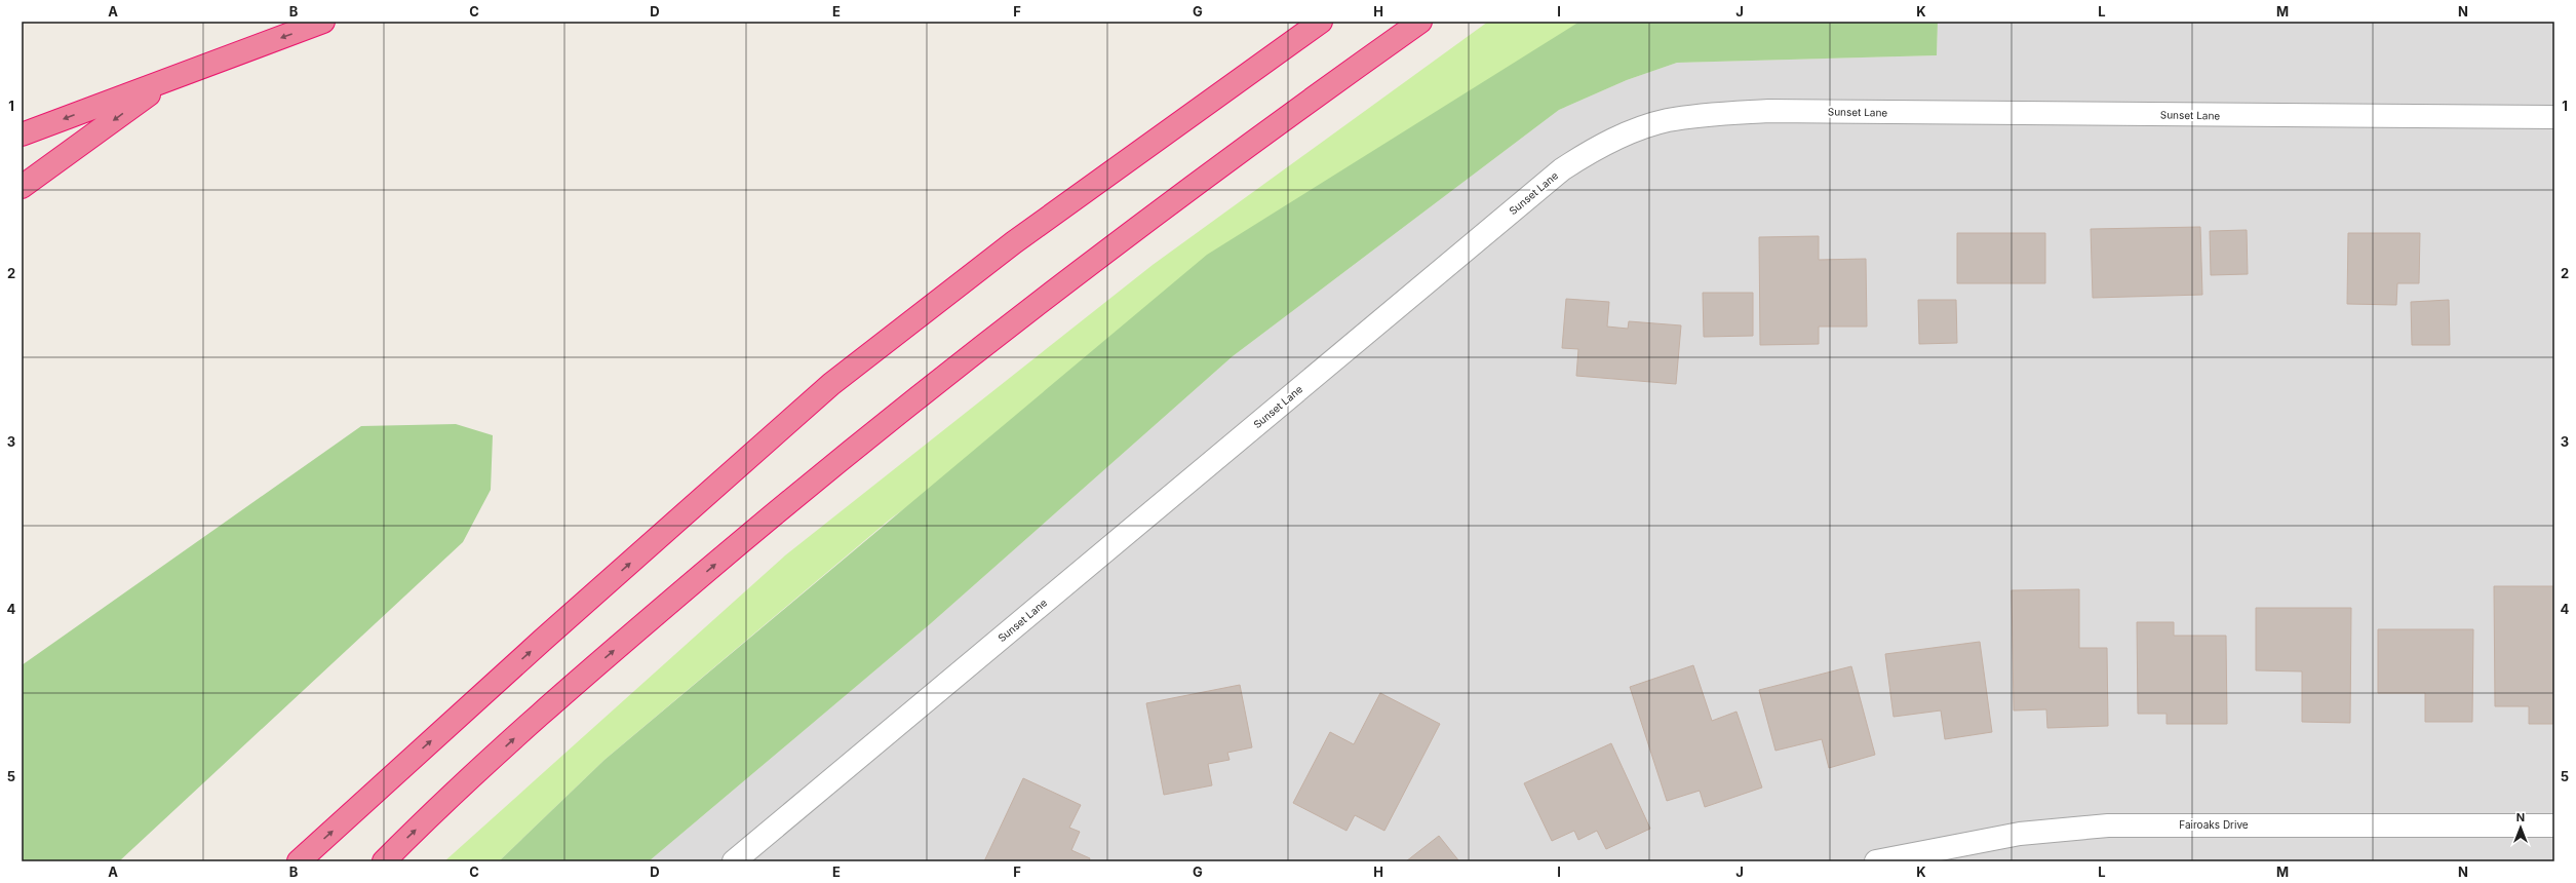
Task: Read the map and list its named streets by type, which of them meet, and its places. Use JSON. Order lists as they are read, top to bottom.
{
  "streets": {
    "street": ["Sunset Lane", "Fairoaks Drive"]
  },
  "north": "top",
  "grid": {
    "columns": [
      "A",
      "B",
      "C",
      "D",
      "E",
      "F",
      "G",
      "H",
      "I",
      "J",
      "K",
      "L",
      "M",
      "N"
    ],
    "rows": [
      "1",
      "2",
      "3",
      "4",
      "5"
    ]
  }
}
